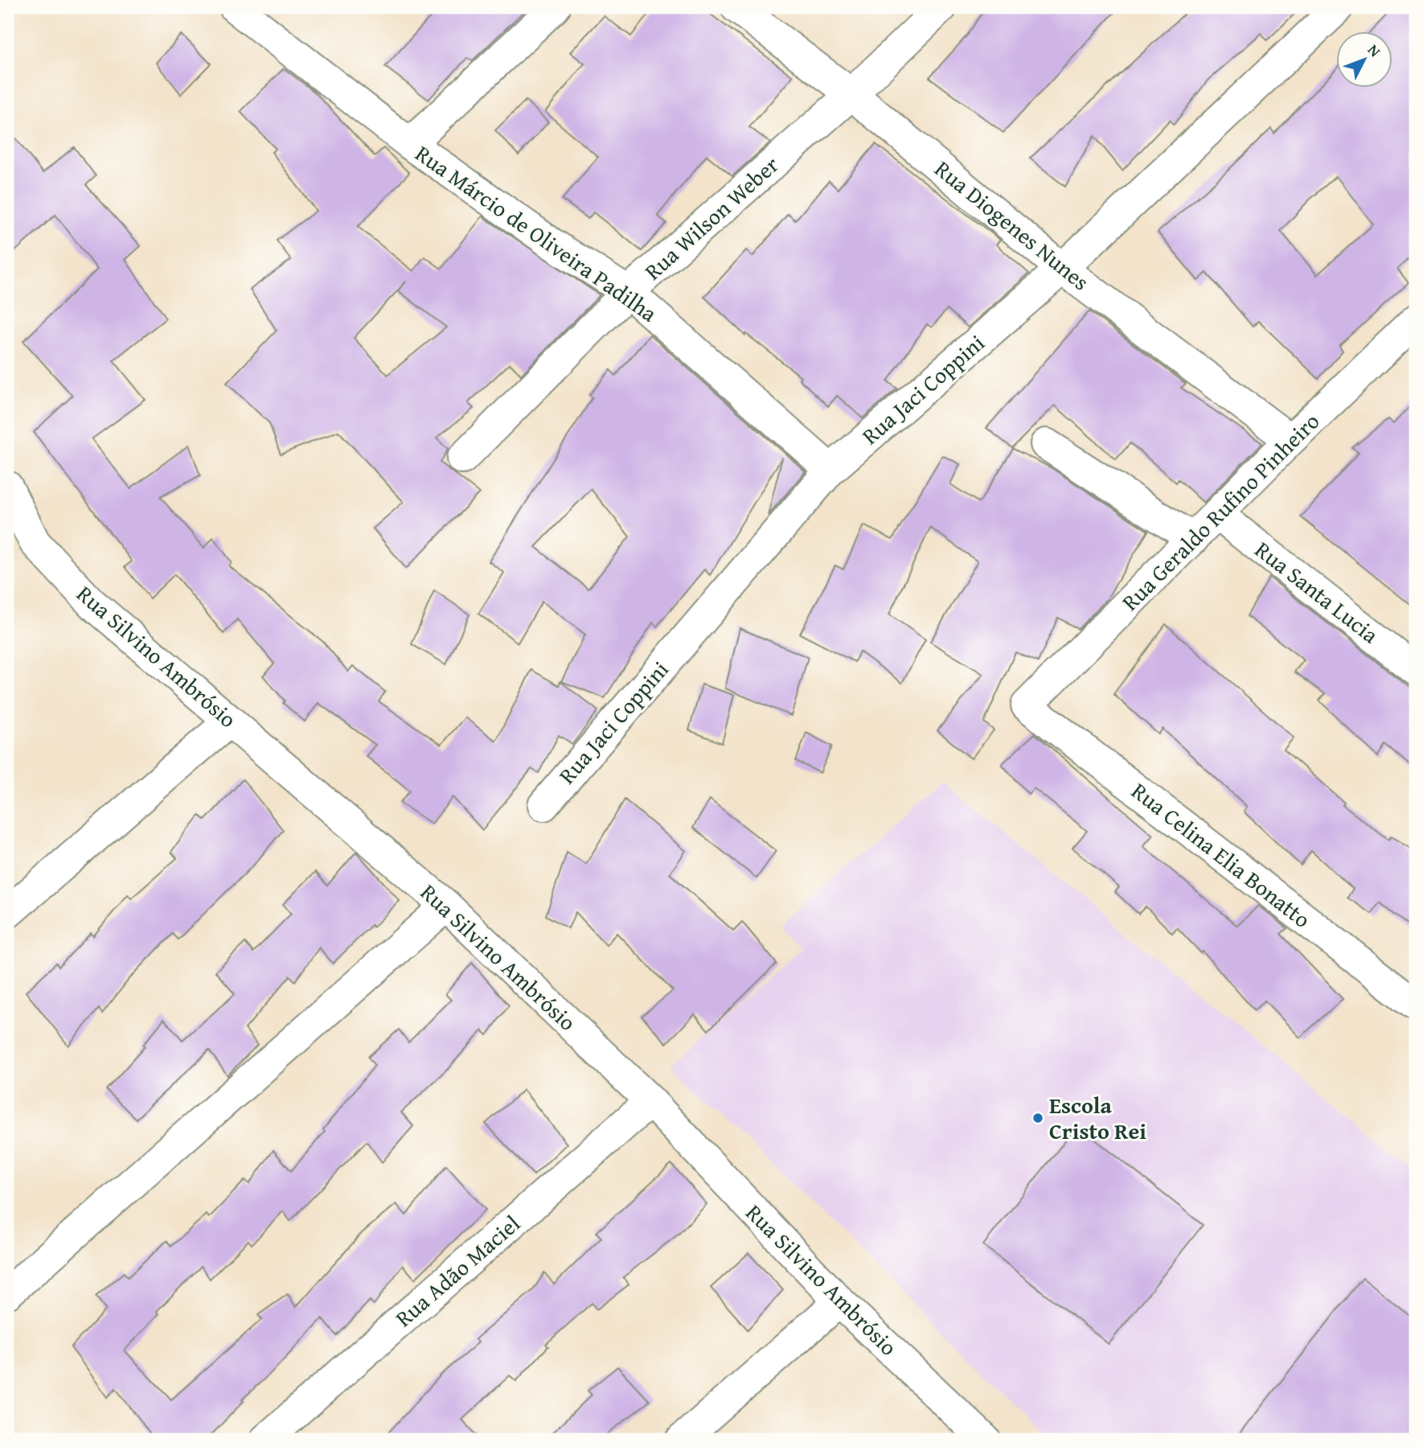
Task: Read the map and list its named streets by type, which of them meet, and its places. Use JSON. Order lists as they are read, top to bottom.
{
  "streets": {
    "street": [
      "Rua Wilson Weber",
      "Rua Diogenes Nunes",
      "Rua Márcio de Oliveira Padilha",
      "Rua Jaci Coppini",
      "Rua Geraldo Rufino Pinheiro",
      "Rua Santa Lucia",
      "Rua Silvino Ambrósio",
      "Rua Celina Elia Bonatto",
      "Rua Adão Maciel"
    ]
  },
  "crossings": [
    ["Rua Wilson Weber", "Rua Diogenes Nunes"],
    ["Rua Wilson Weber", "Rua Márcio de Oliveira Padilha"],
    ["Rua Diogenes Nunes", "Rua Jaci Coppini"],
    ["Rua Diogenes Nunes", "Rua Geraldo Rufino Pinheiro"],
    ["Rua Márcio de Oliveira Padilha", "Rua Jaci Coppini"],
    ["Rua Geraldo Rufino Pinheiro", "Rua Santa Lucia"],
    ["Rua Geraldo Rufino Pinheiro", "Rua Celina Elia Bonatto"],
    ["Rua Silvino Ambrósio", "Rua Adão Maciel"]
  ],
  "places": ["Escola Cristo Rei"],
  "north": "top right"
}
